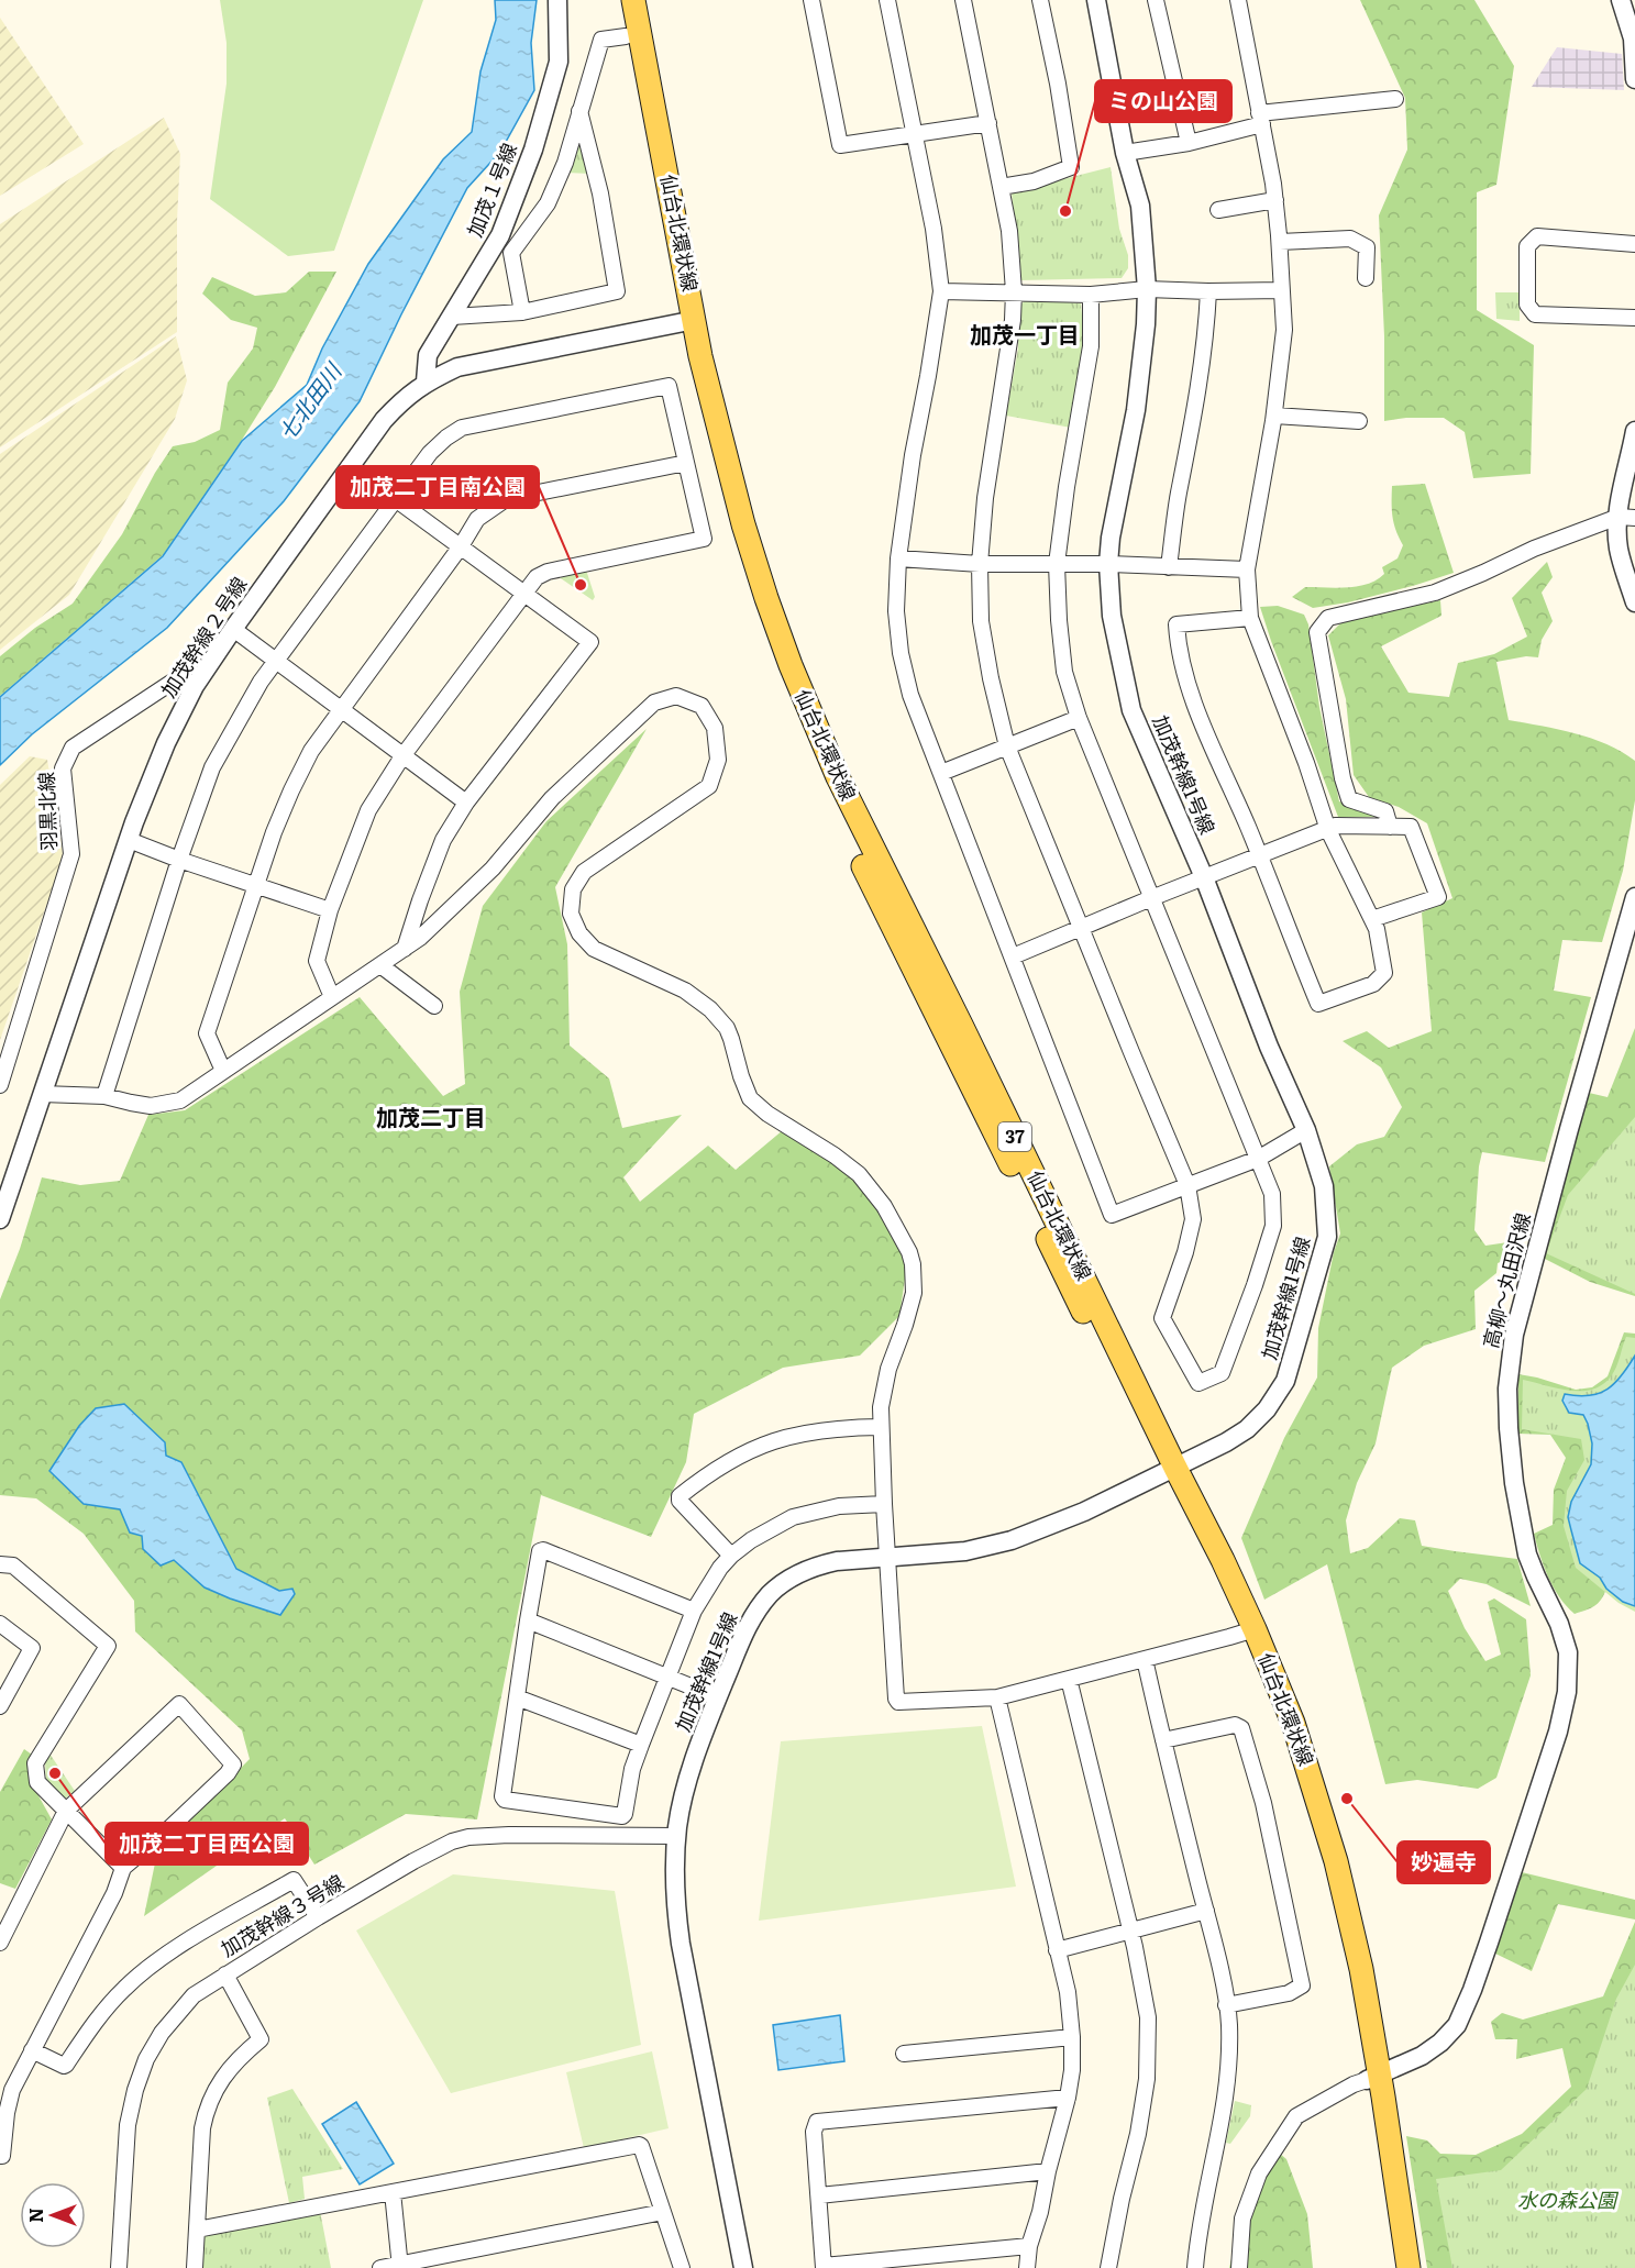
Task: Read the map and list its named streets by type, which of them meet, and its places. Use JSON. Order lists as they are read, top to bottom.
{
  "streets": {
    "main road": ["仙台北環状線", "37"],
    "street": [
      "加茂１号線",
      "加茂幹線２号線",
      "加茂幹線1号線",
      "羽黒北線",
      "高柳～丸田沢線",
      "加茂幹線３号線"
    ]
  },
  "crossings": [
    ["加茂１号線", "加茂幹線２号線"],
    ["仙台北環状線", "加茂幹線２号線"],
    ["仙台北環状線", "加茂幹線1号線"],
    ["仙台北環状線", "高柳～丸田沢線"],
    ["加茂幹線２号線", "羽黒北線"],
    ["加茂幹線1号線", "加茂幹線３号線"]
  ],
  "districts": ["加茂一丁目", "加茂二丁目"],
  "water": ["七北田川"],
  "parks": ["水の森公園"],
  "places": [
    "ミの山公園",
    "加茂二丁目南公園",
    "加茂二丁目西公園",
    "妙遍寺"
  ],
  "north": "left"
}
